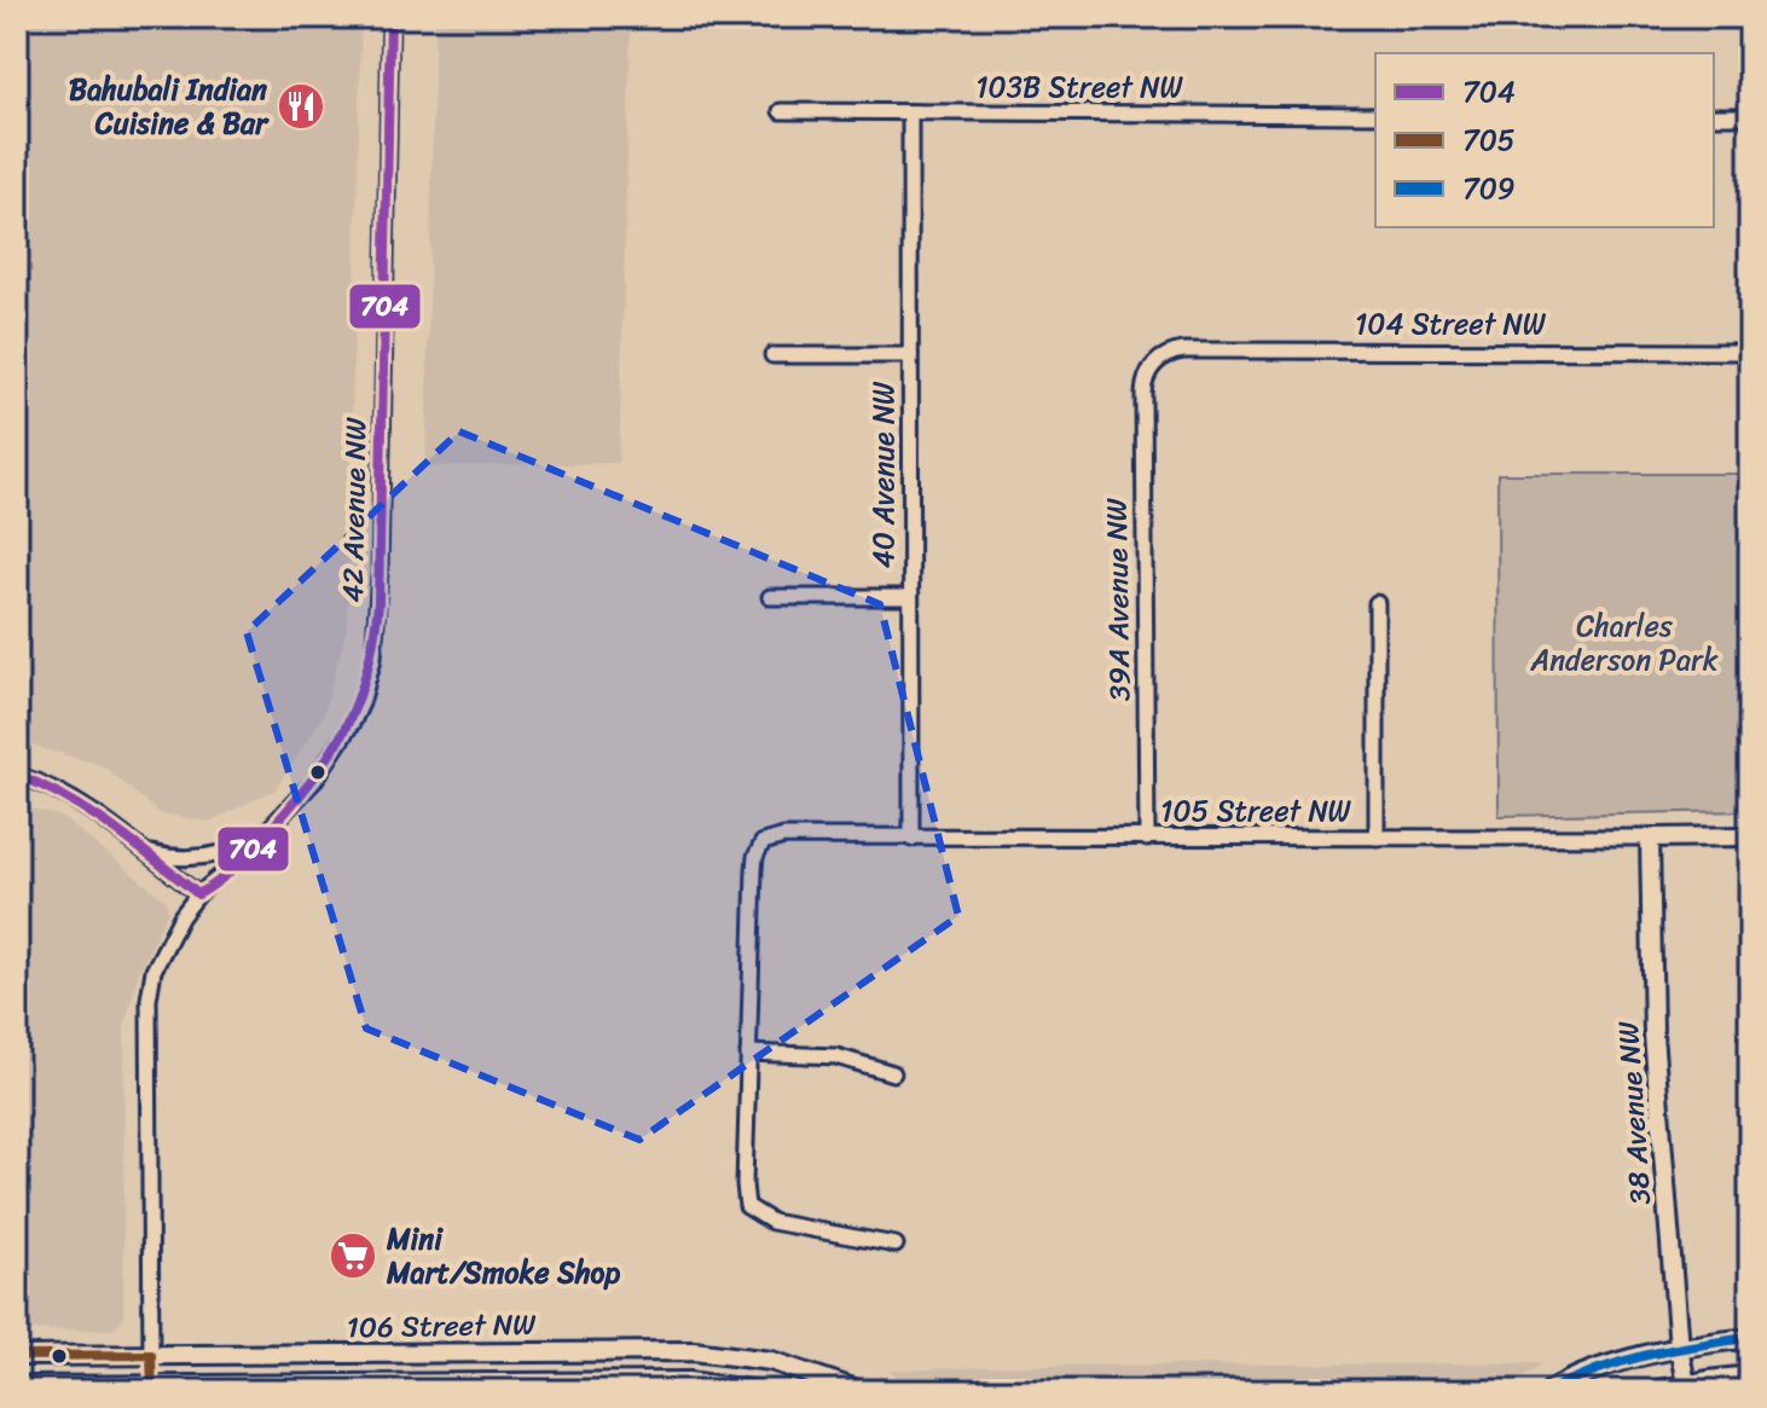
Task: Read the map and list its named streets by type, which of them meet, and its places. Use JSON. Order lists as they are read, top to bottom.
{
  "streets": {
    "street": [
      "103B Street NW",
      "104 Street NW",
      "40 Avenue NW",
      "42 Avenue NW",
      "39A Avenue NW",
      "105 Street NW",
      "38 Avenue NW",
      "106 Street NW"
    ]
  },
  "crossings": [
    ["103B Street NW", "40 Avenue NW"],
    ["104 Street NW", "39A Avenue NW"],
    ["40 Avenue NW", "105 Street NW"],
    ["42 Avenue NW", "106 Street NW"],
    ["39A Avenue NW", "105 Street NW"],
    ["105 Street NW", "38 Avenue NW"]
  ],
  "parks": ["Charles Anderson Park"],
  "places": {
    "restaurant": ["Bahubali Indian Cuisine & Bar"],
    "supermarket": ["Mini Mart/Smoke Shop"]
  },
  "lines": ["transit line 704", "transit line 709", "transit line 705"],
  "legend": ["704", "705", "709"]
}
